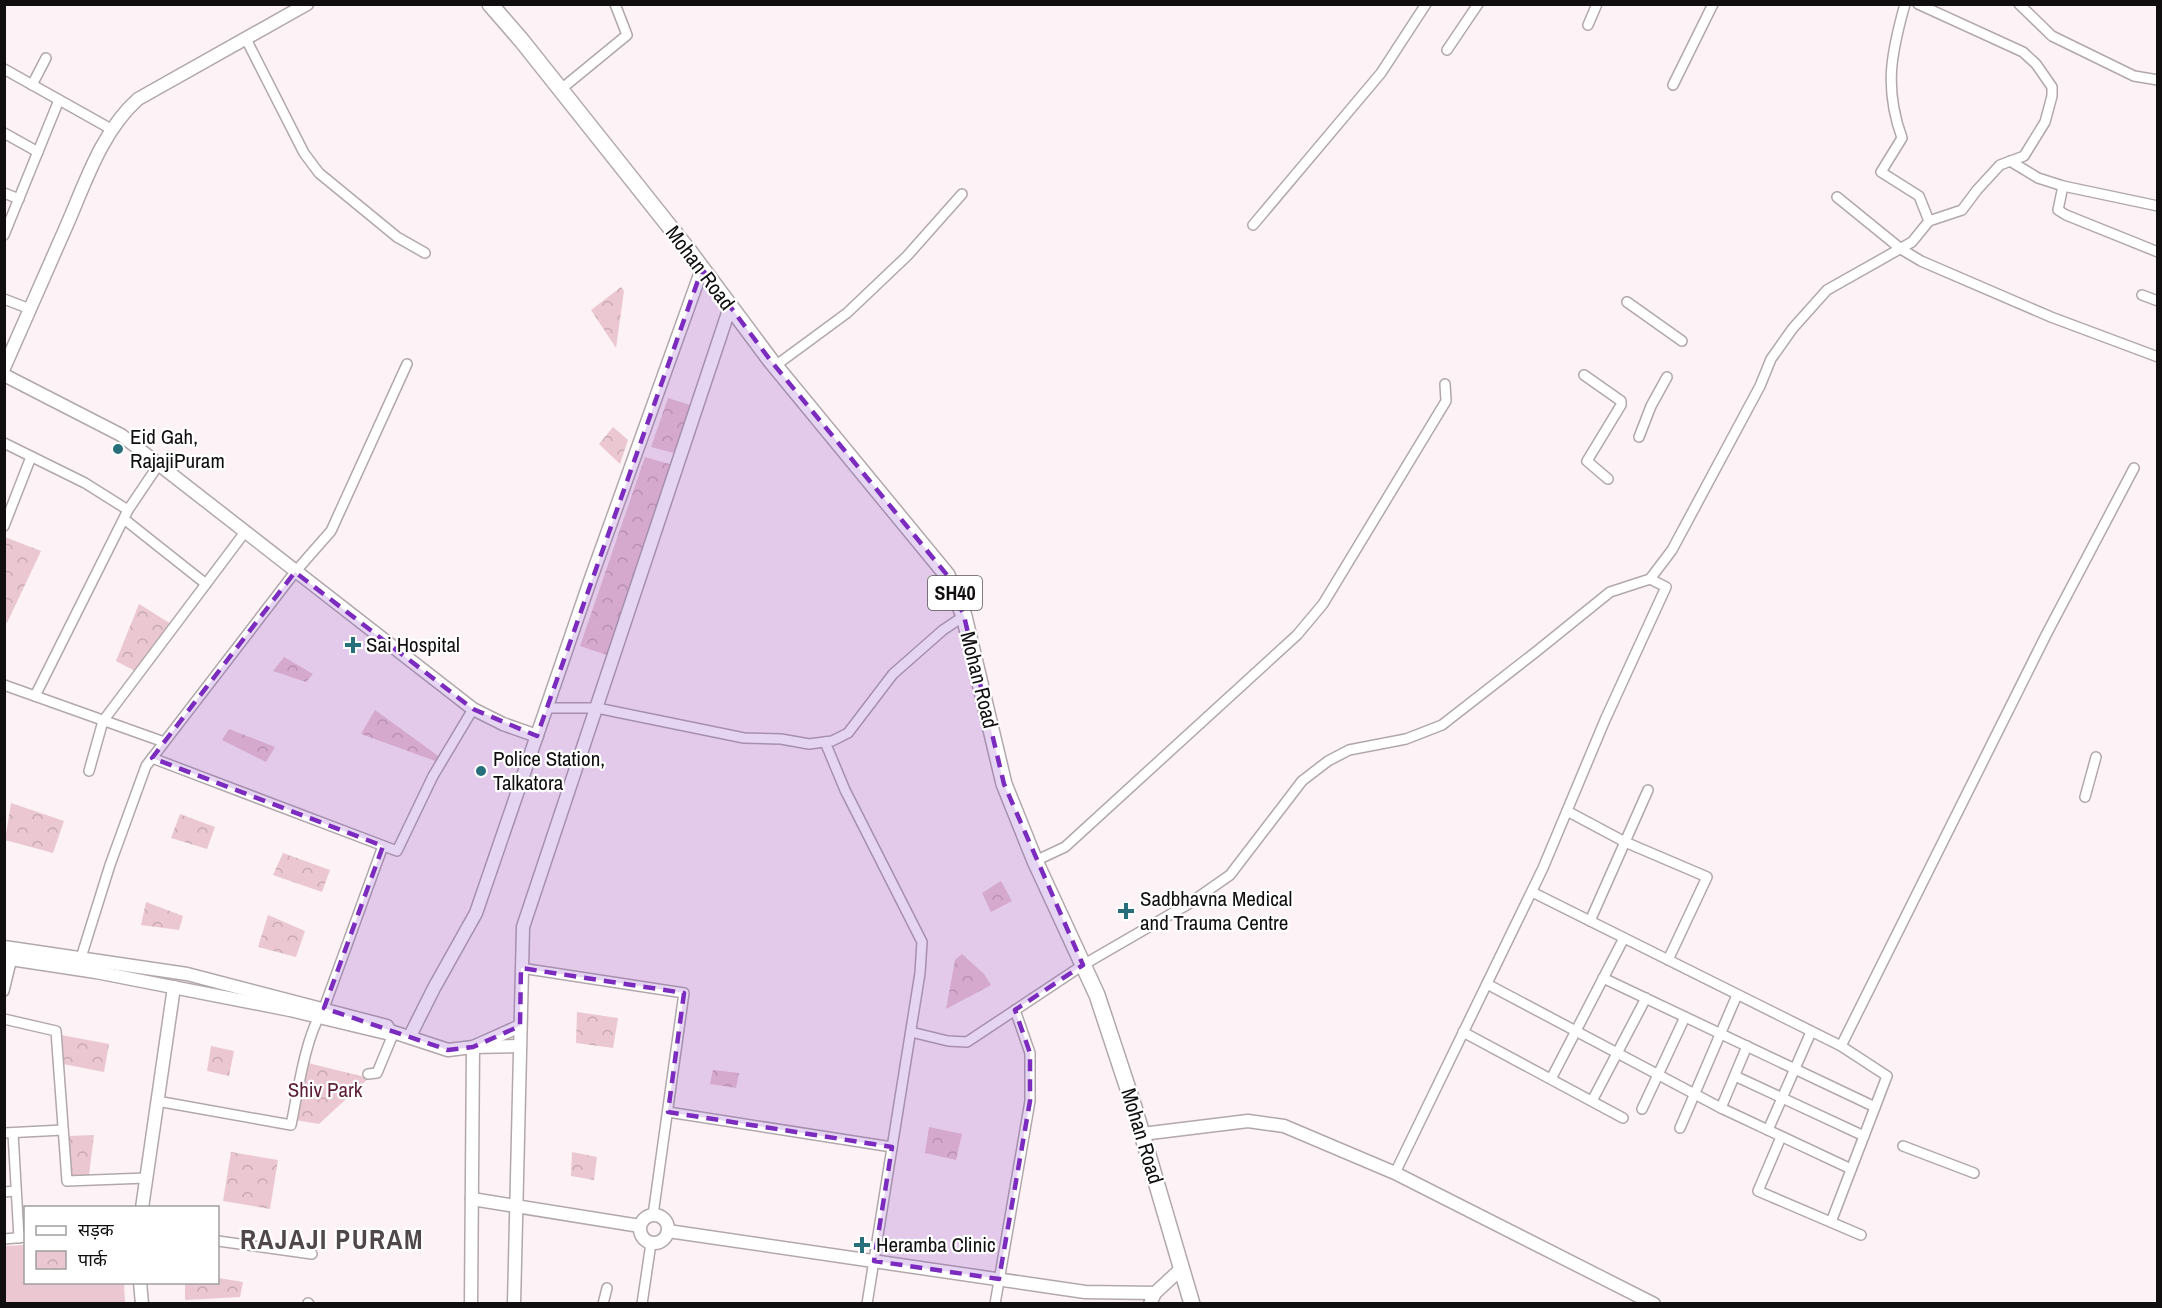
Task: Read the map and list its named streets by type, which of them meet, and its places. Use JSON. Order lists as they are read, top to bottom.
{
  "streets": {
    "main road": ["Mohan Road", "SH40"]
  },
  "districts": ["RAJAJI PURAM"],
  "parks": ["Shiv Park"],
  "places": {
    "other": ["Eid Gah, RajajiPuram", "Police Station, Talkatora"],
    "health": ["Sai Hospital", "Sadbhavna Medical and Trauma Centre", "Heramba Clinic"]
  },
  "legend": ["सड़क", "पार्क"]
}
